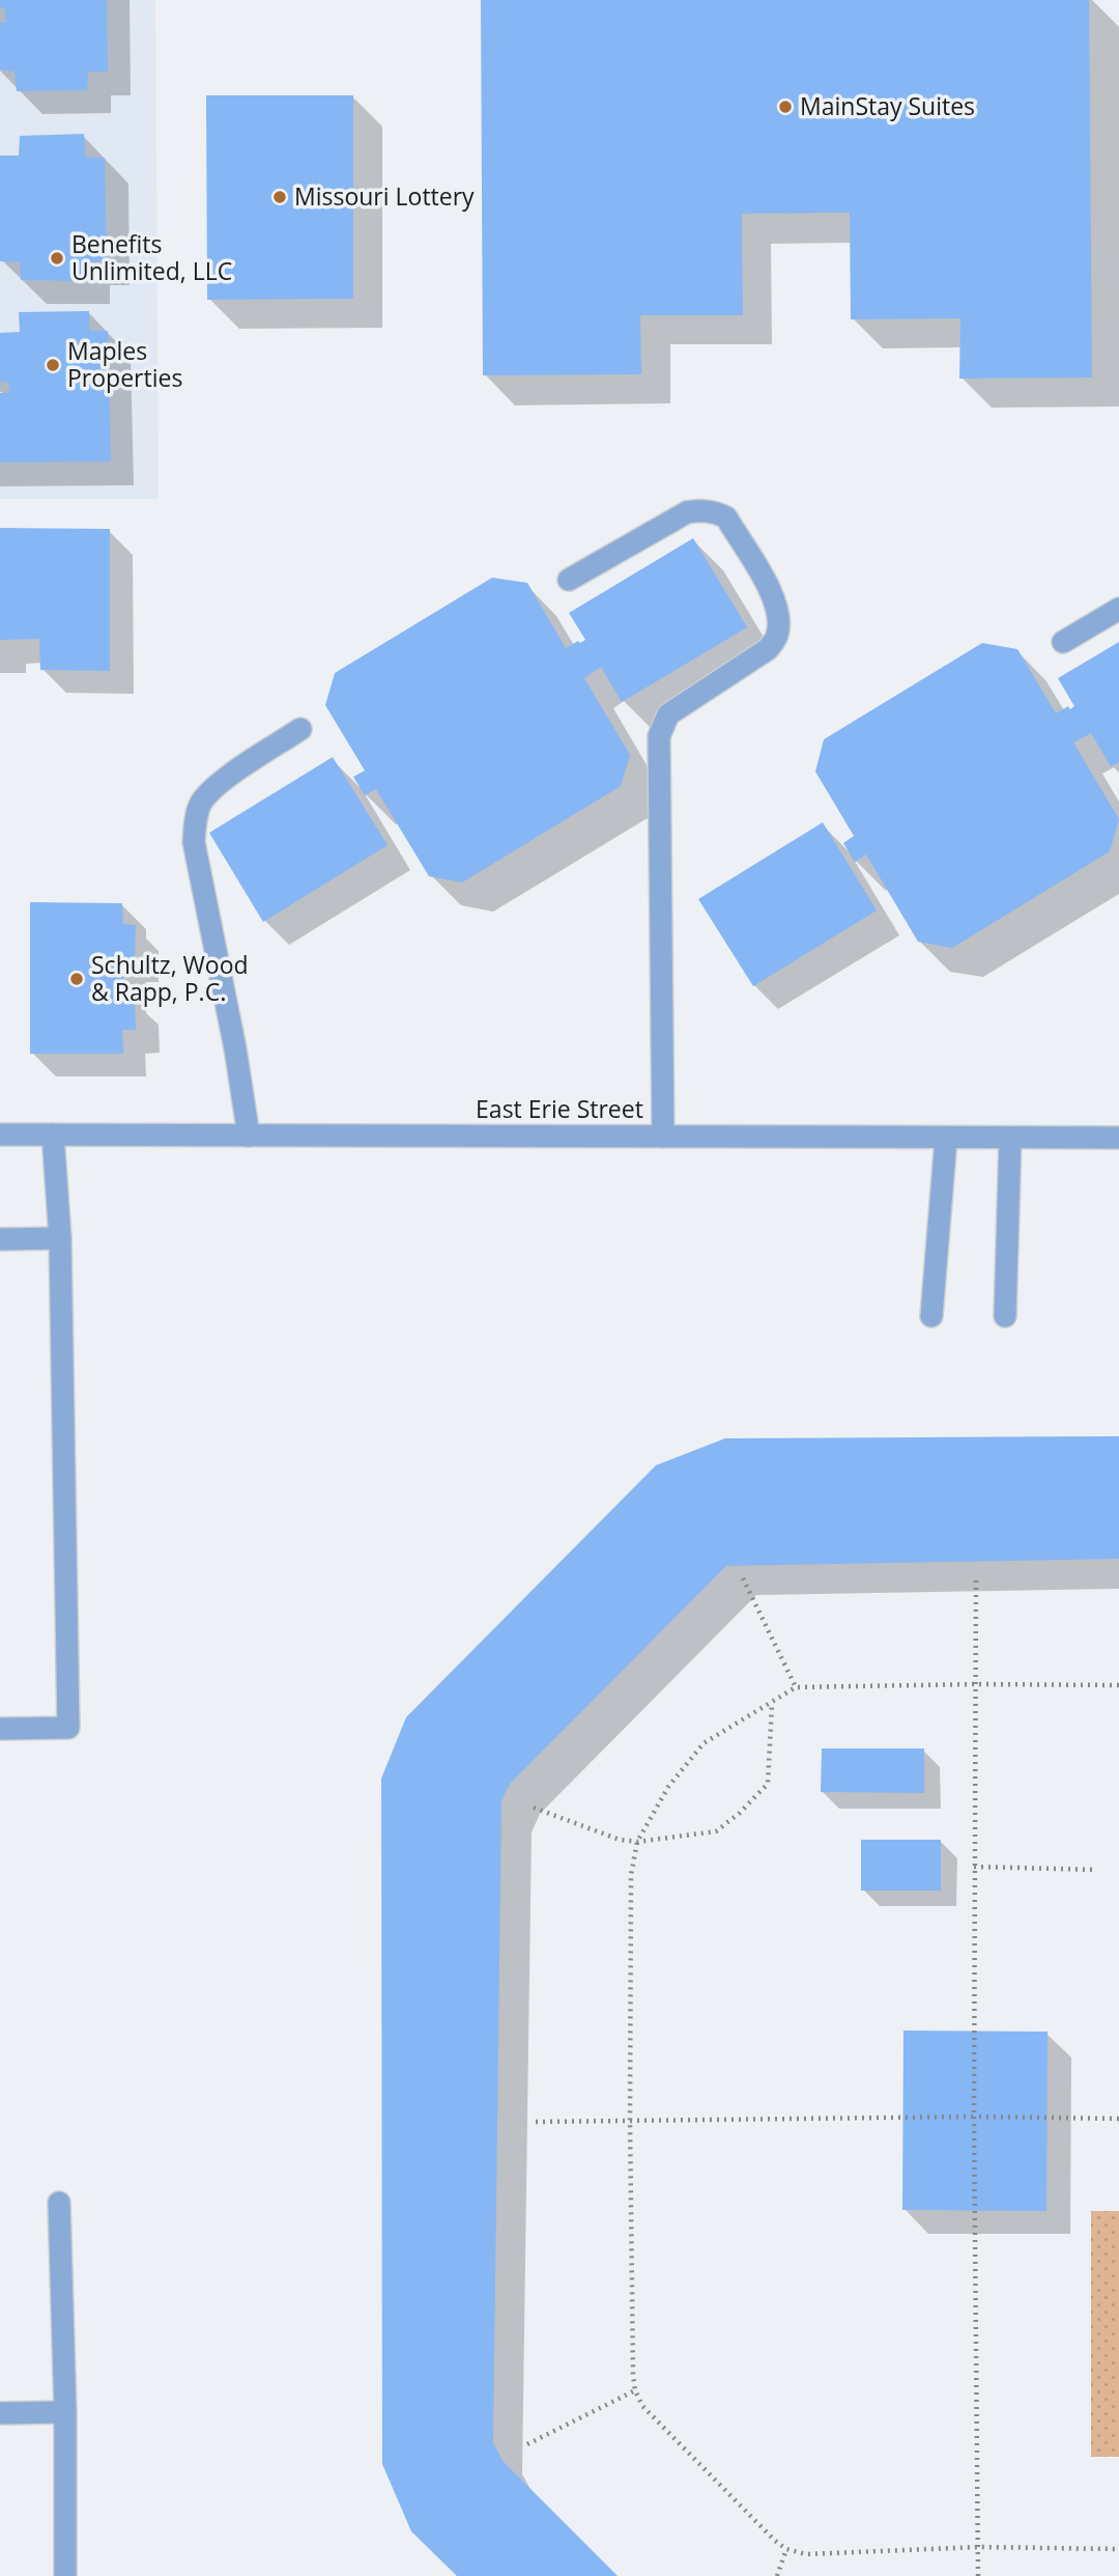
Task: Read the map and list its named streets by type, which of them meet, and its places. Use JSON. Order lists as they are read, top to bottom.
{
  "streets": {
    "street": ["East Erie Street"]
  },
  "places": [
    "MainStay Suites",
    "Missouri Lottery",
    "Benefits Unlimited, LLC",
    "Maples Properties",
    "Schultz, Wood & Rapp, P.C."
  ]
}
